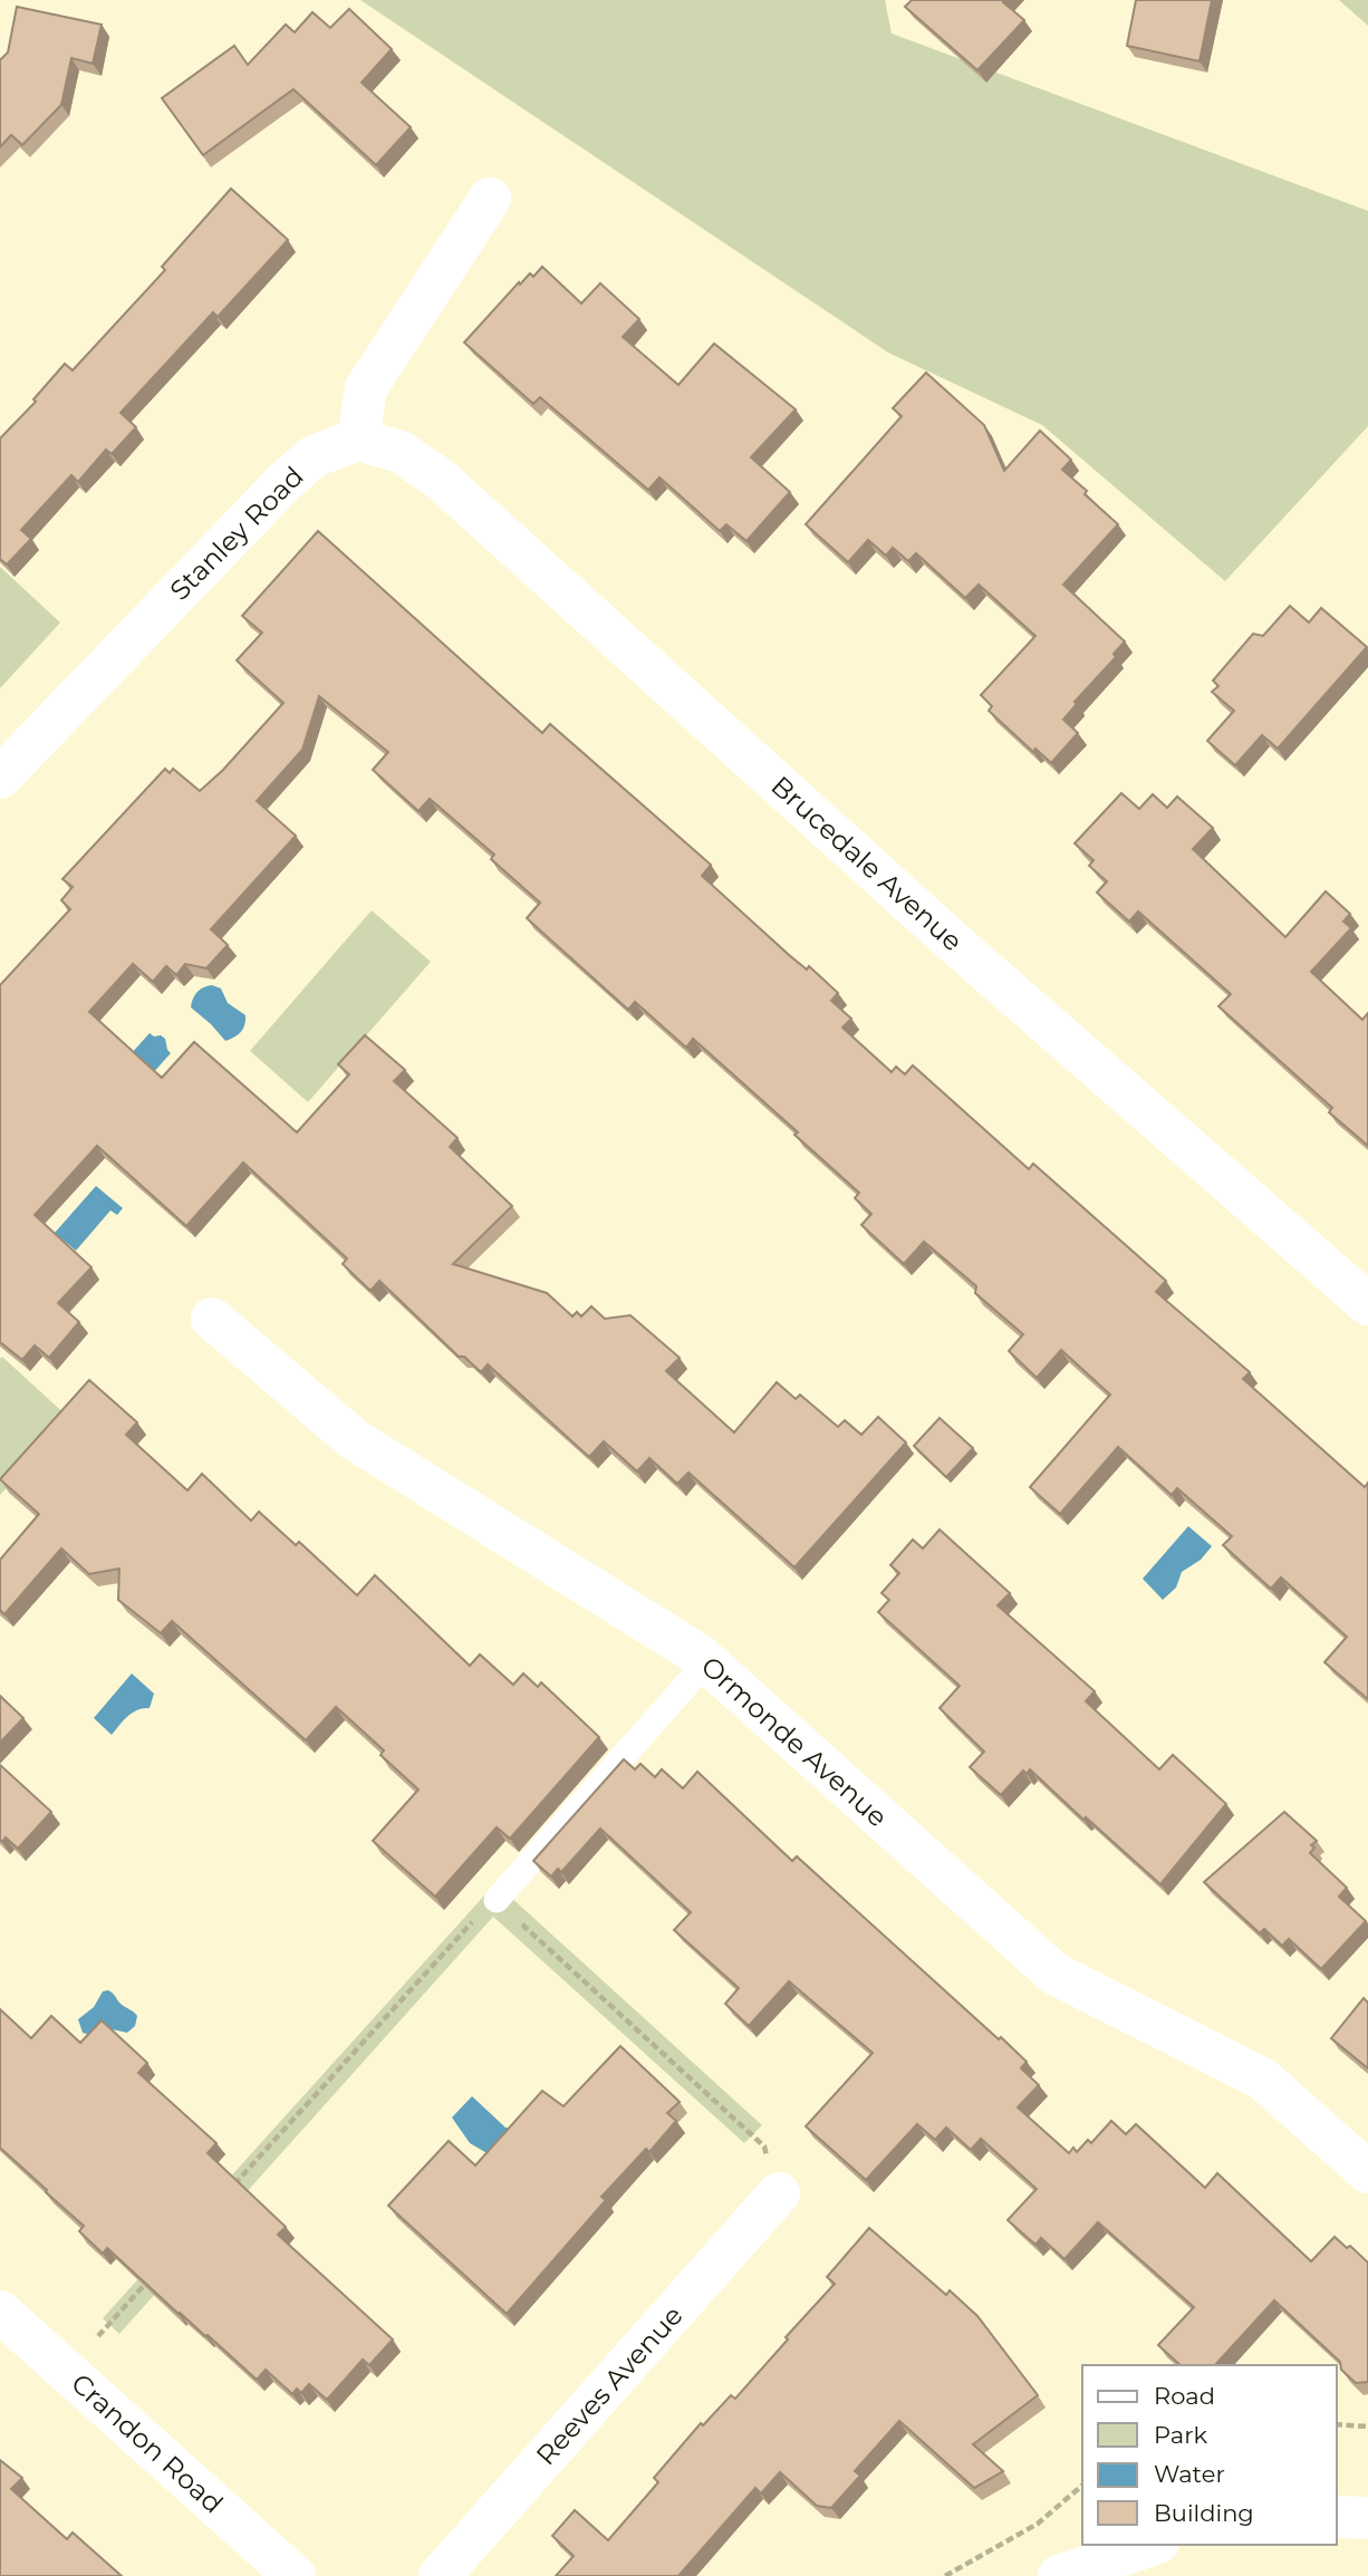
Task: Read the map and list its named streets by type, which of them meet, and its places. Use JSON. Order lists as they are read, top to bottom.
{
  "streets": {
    "street": [
      "Stanley Road",
      "Brucedale Avenue",
      "Ormonde Avenue",
      "Reeves Avenue",
      "Crandon Road"
    ]
  },
  "crossings": [
    ["Stanley Road", "Brucedale Avenue"]
  ],
  "legend": [
    "Road",
    "Park",
    "Water",
    "Building"
  ]
}
